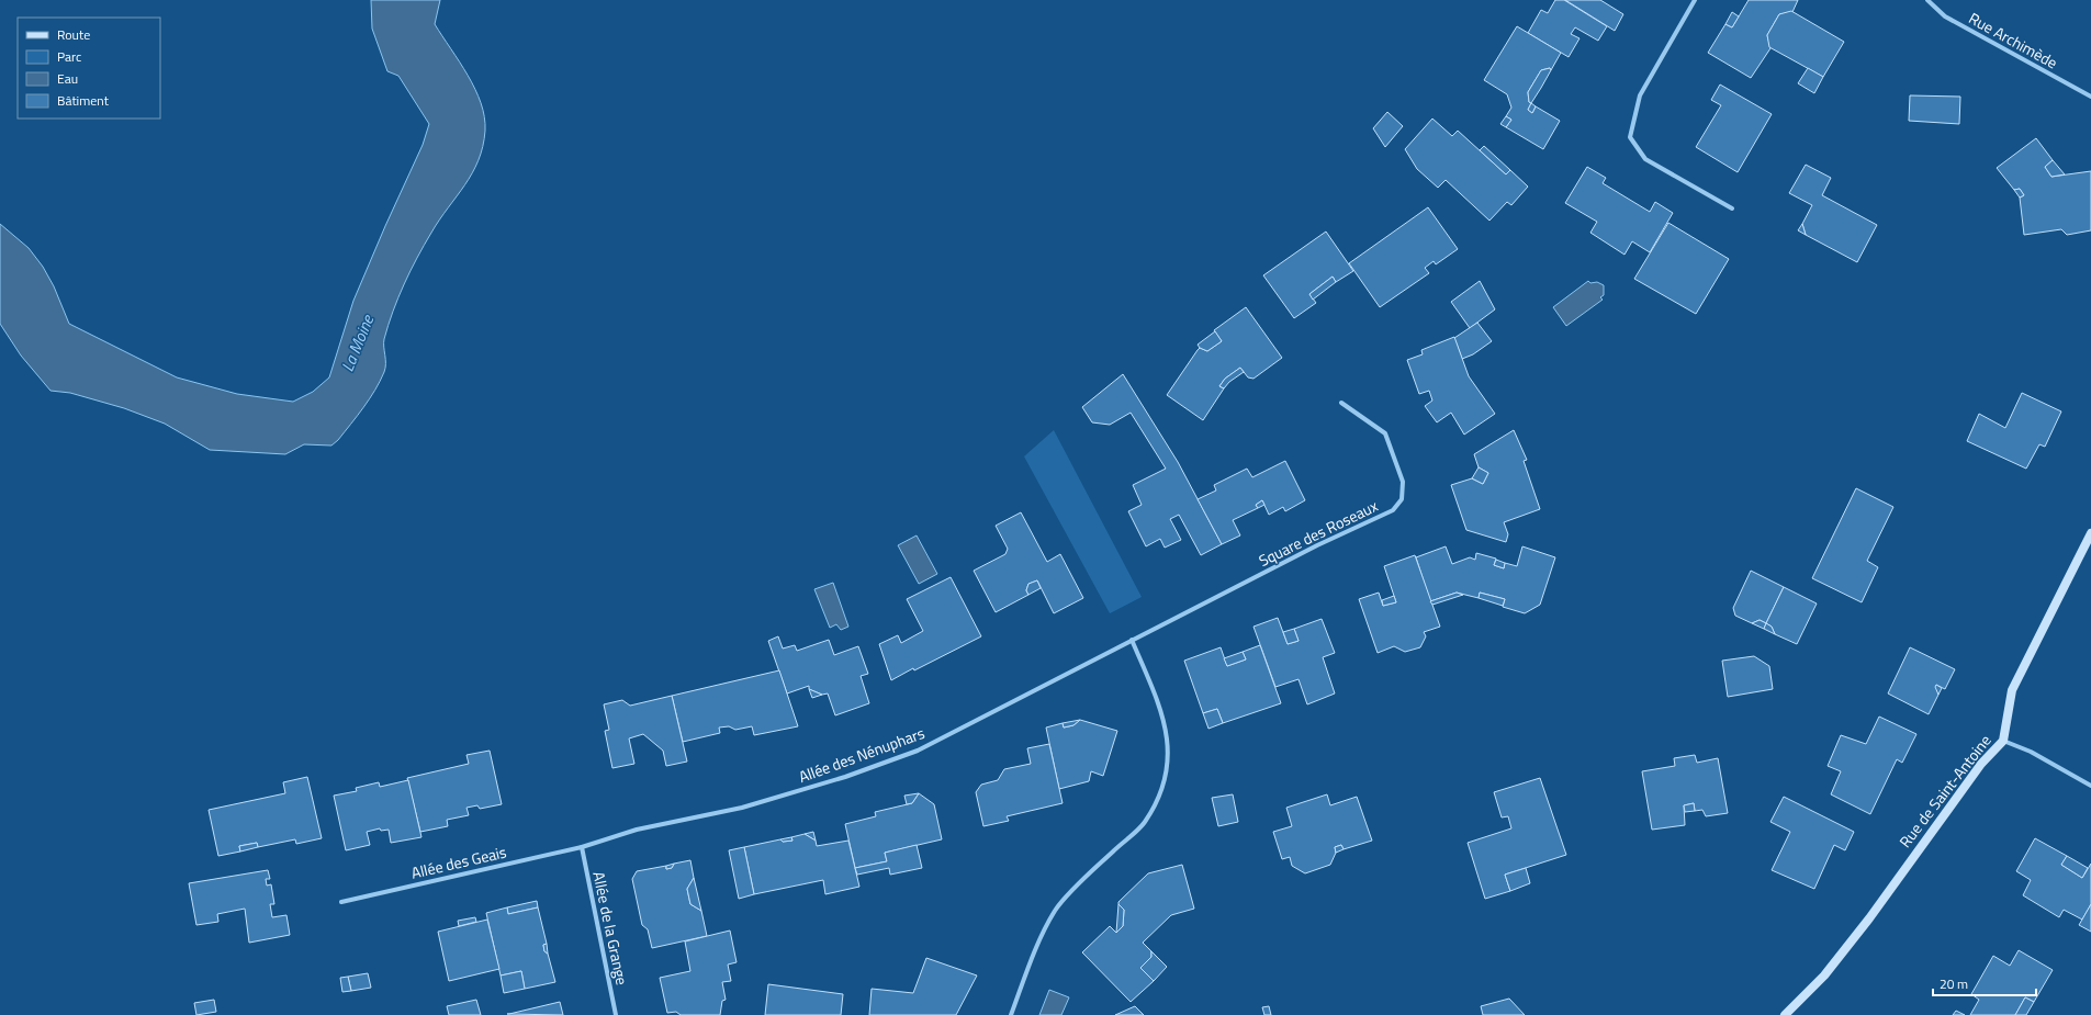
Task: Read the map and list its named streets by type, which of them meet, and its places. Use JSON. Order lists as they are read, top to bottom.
{
  "streets": {
    "street": [
      "Rue Archimède",
      "Square des Roseaux",
      "Allée des Nénuphars",
      "Rue de Saint-Antoine",
      "Allée des Geais",
      "Allée de la Grange"
    ]
  },
  "crossings": [
    ["Square des Roseaux", "Allée des Nénuphars"],
    ["Allée des Nénuphars", "Allée des Geais"],
    ["Allée des Nénuphars", "Allée de la Grange"],
    ["Allée des Geais", "Allée de la Grange"]
  ],
  "water": ["La Moine"],
  "legend": [
    "Route",
    "Parc",
    "Eau",
    "Bâtiment"
  ],
  "scale_bar": "20 m"
}
